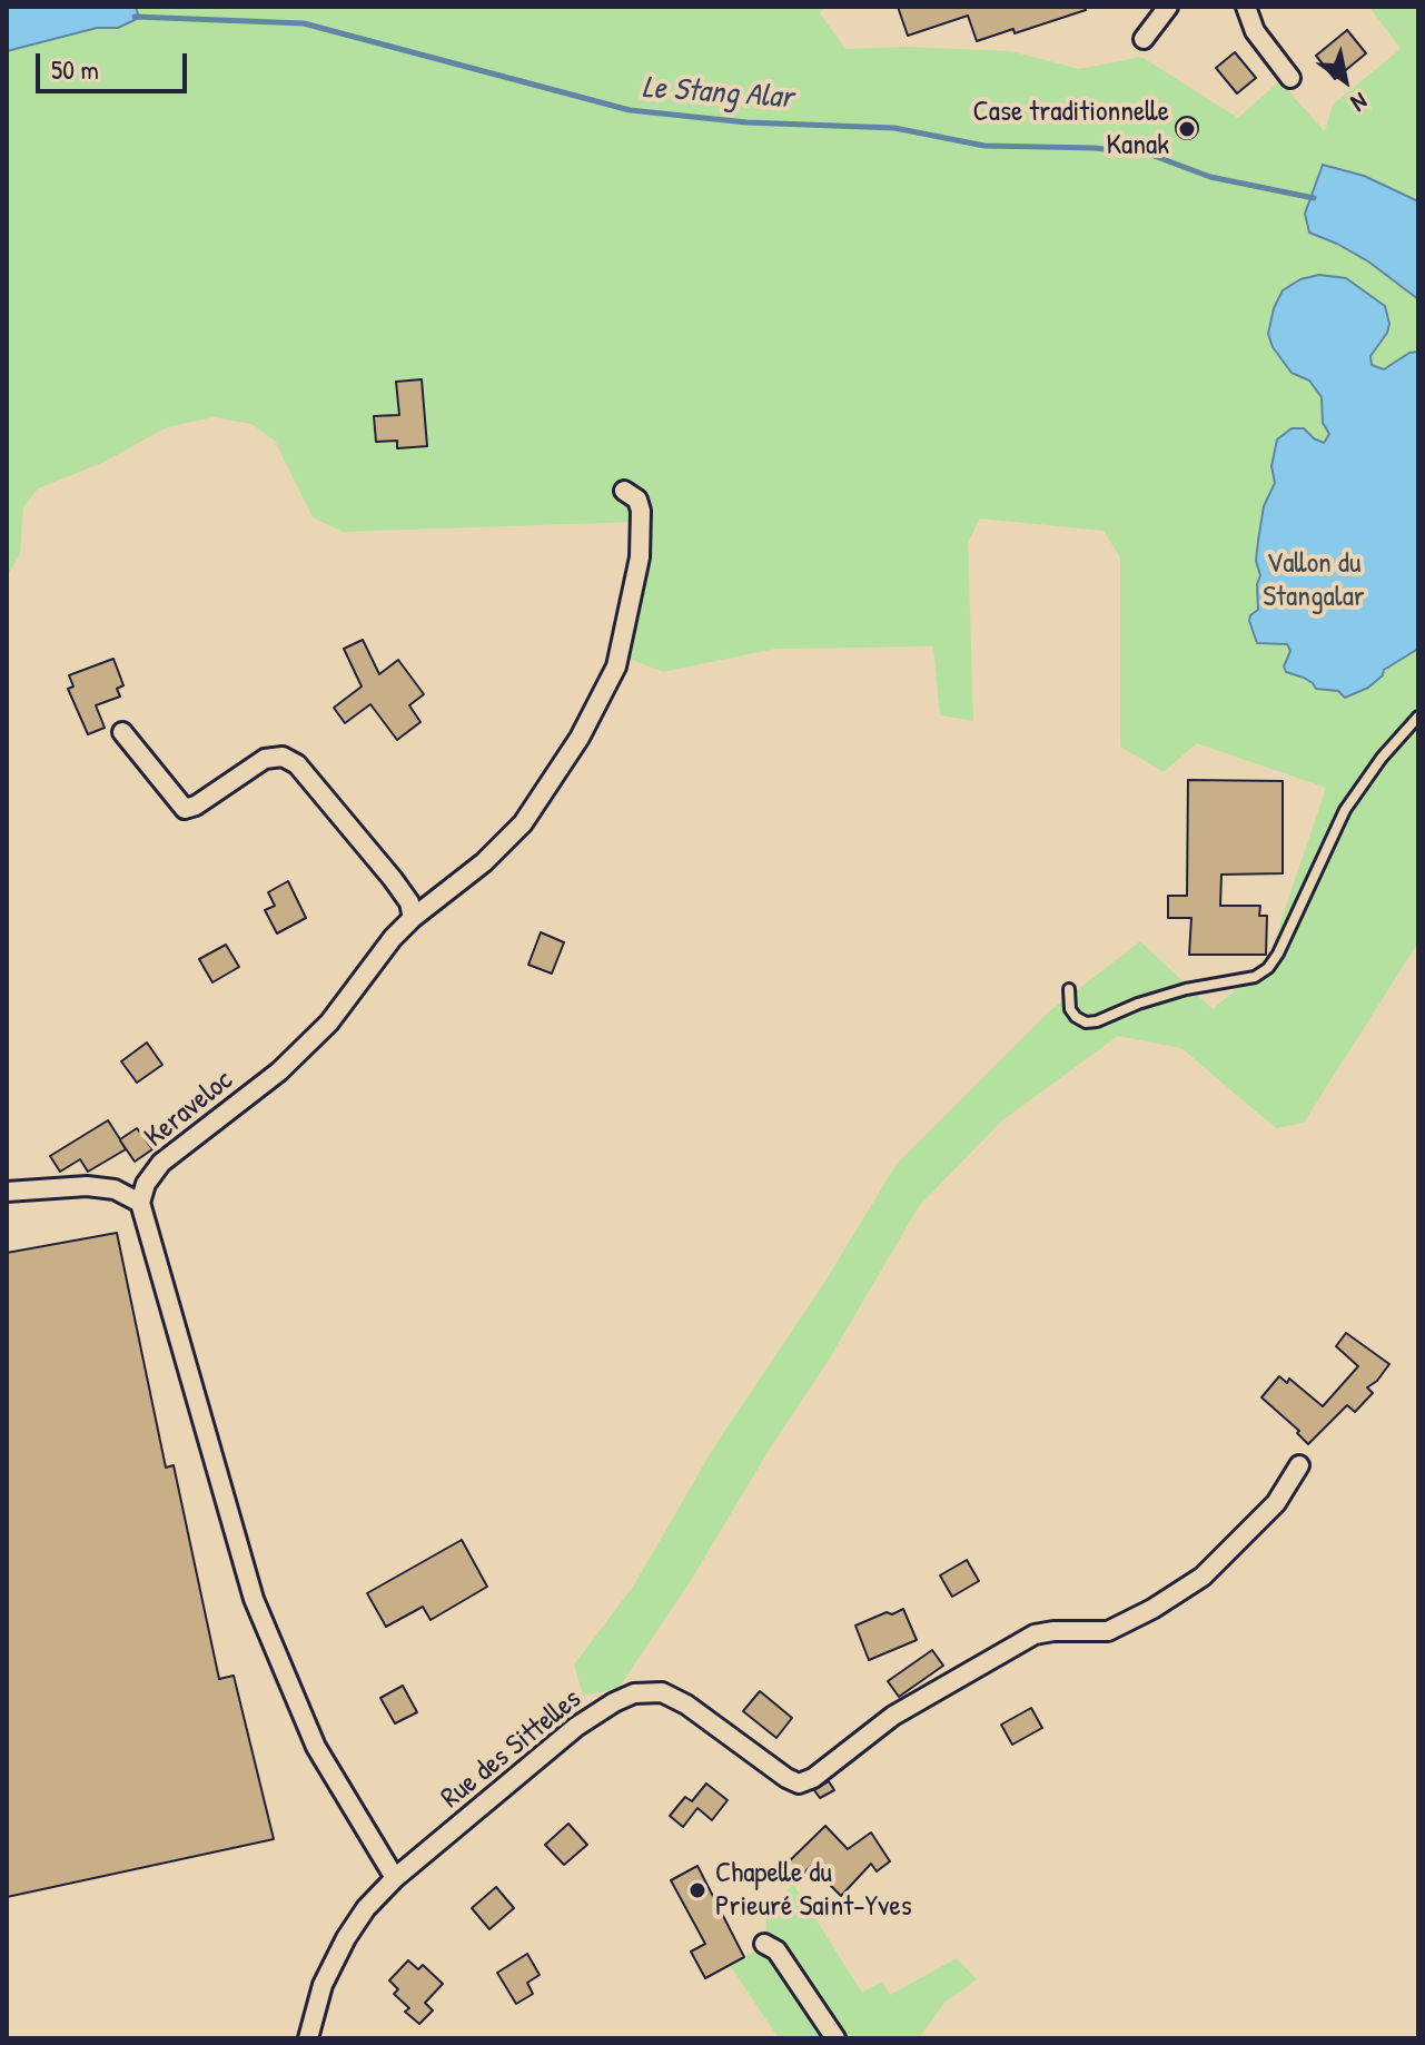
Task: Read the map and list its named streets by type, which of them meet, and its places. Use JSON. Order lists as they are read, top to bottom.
{
  "streets": {
    "street": ["Keraveloc", "Rue des Sittelles"]
  },
  "water": ["Le Stang Alar"],
  "parks": ["Vallon du Stangalar"],
  "places": ["Case traditionnelle Kanak", "Chapelle du Prieuré Saint-Yves"],
  "scale_bar": "50 m",
  "north": "bottom right"
}
